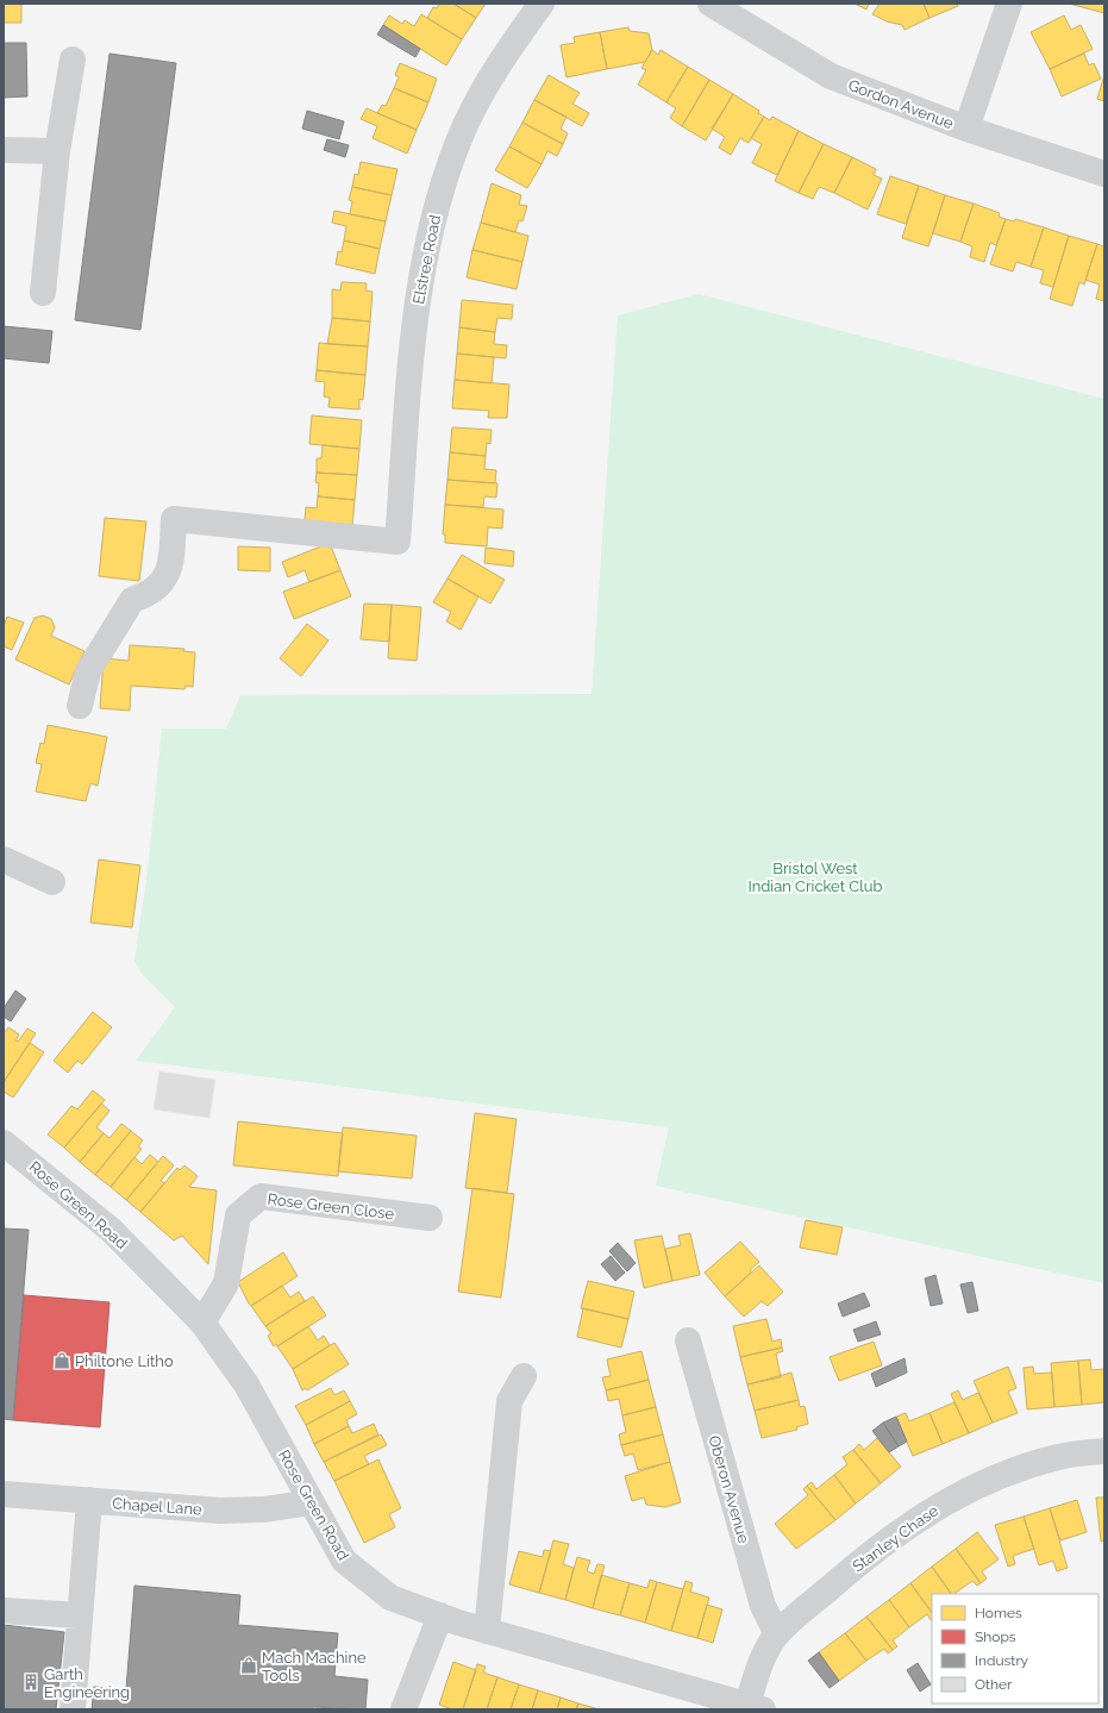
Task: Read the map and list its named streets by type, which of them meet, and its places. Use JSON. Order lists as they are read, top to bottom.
{
  "streets": {
    "street": [
      "Gordon Avenue",
      "Elstree Road",
      "Rose Green Road",
      "Rose Green Close",
      "Oberon Avenue",
      "Chapel Lane",
      "Stanley Chase"
    ]
  },
  "crossings": [
    ["Rose Green Road", "Rose Green Close"],
    ["Rose Green Road", "Chapel Lane"],
    ["Rose Green Road", "Stanley Chase"],
    ["Oberon Avenue", "Stanley Chase"]
  ],
  "parks": ["Bristol West Indian Cricket Club"],
  "places": {
    "shop": ["Philtone Litho", "Mach Machine Tools"],
    "building": ["Garth Engineering"]
  },
  "legend": [
    "Homes",
    "Shops",
    "Industry",
    "Other"
  ]
}
